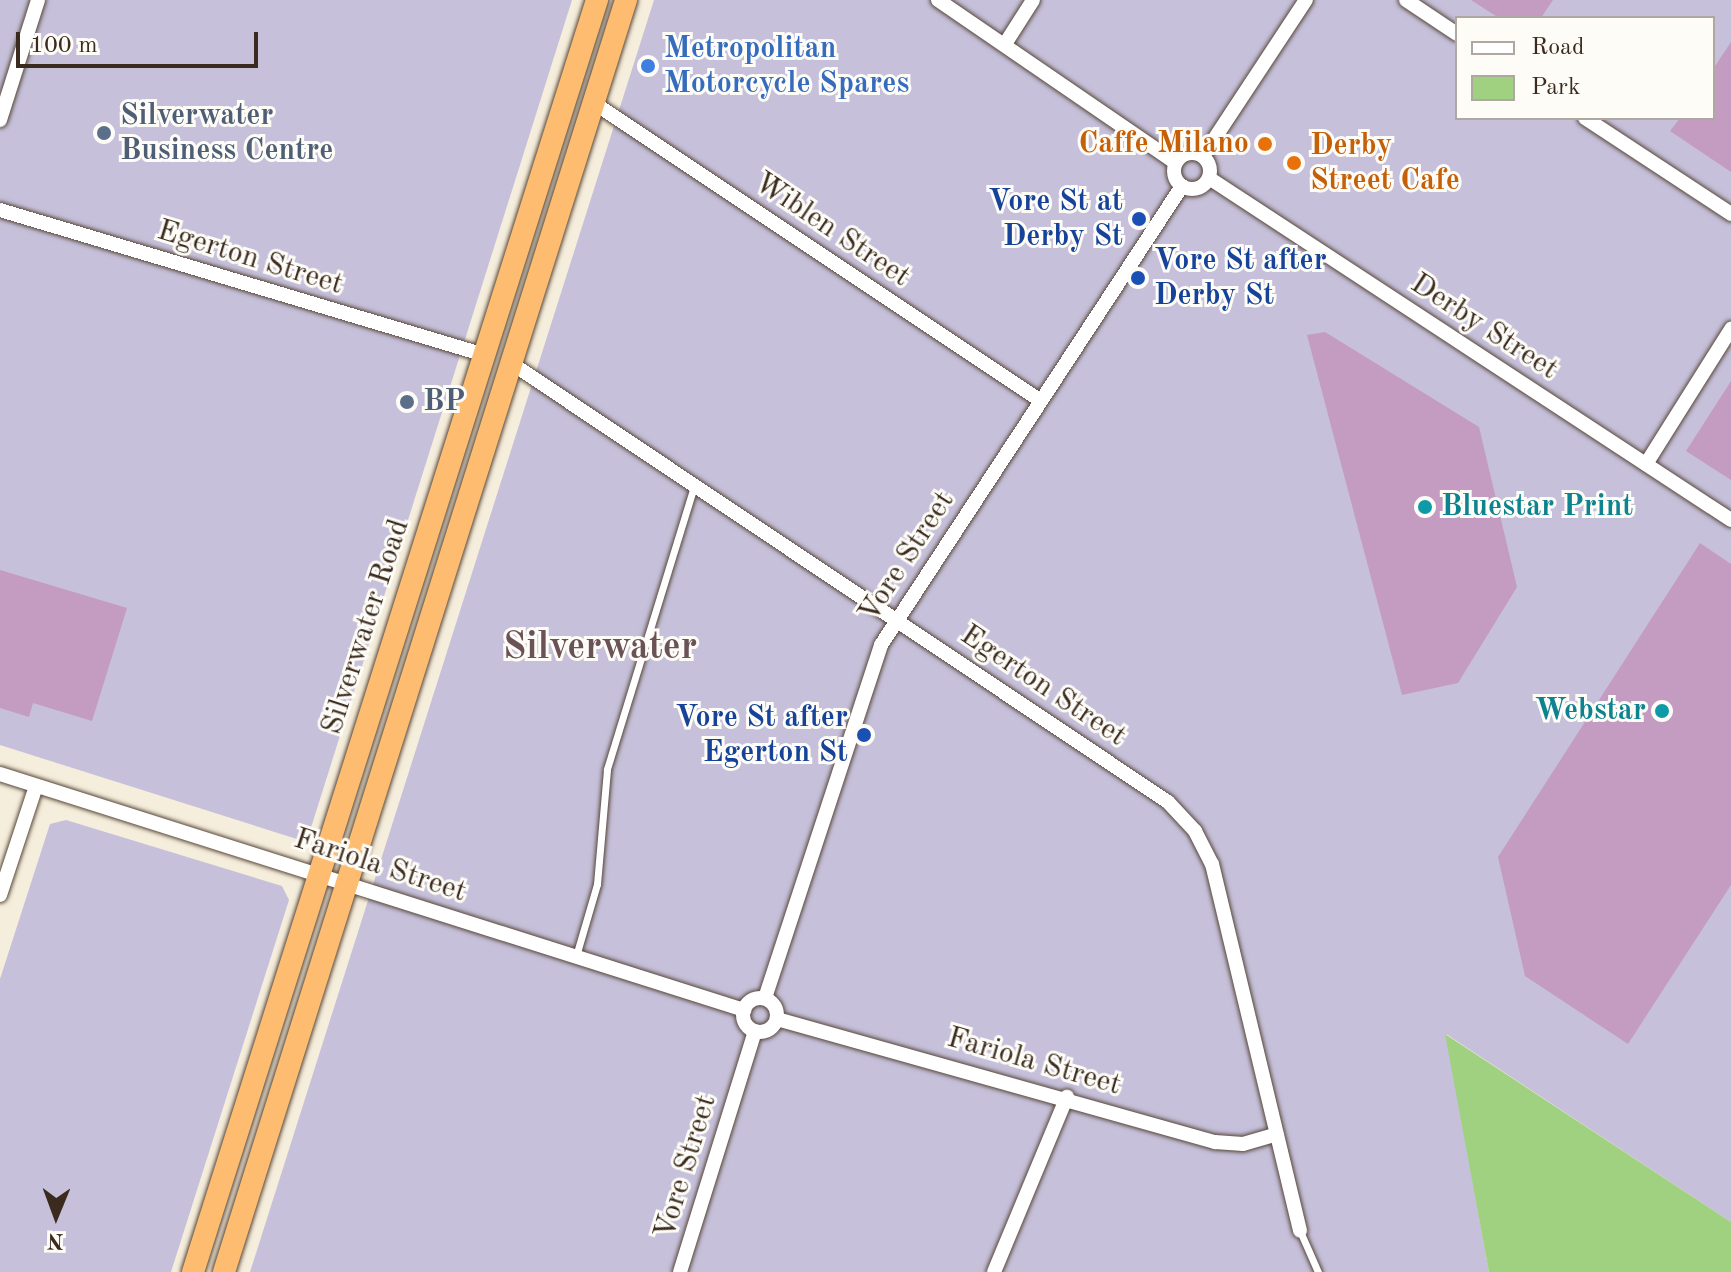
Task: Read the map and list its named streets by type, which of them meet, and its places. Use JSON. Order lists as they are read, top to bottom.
{
  "streets": {
    "highway": ["Silverwater Road"],
    "street": [
      "Wiblen Street",
      "Egerton Street",
      "Derby Street",
      "Vore Street",
      "Fariola Street"
    ]
  },
  "crossings": [
    ["Wiblen Street", "Vore Street"],
    ["Wiblen Street", "Silverwater Road"],
    ["Egerton Street", "Vore Street"],
    ["Egerton Street", "Silverwater Road"],
    ["Egerton Street", "Fariola Street"],
    ["Derby Street", "Vore Street"],
    ["Vore Street", "Fariola Street"],
    ["Silverwater Road", "Fariola Street"]
  ],
  "districts": ["Silverwater"],
  "places": [
    "Metropolitan Motorcycle Spares",
    "Silverwater Business Centre",
    "Caffe Milano",
    "Derby Street Cafe",
    "Vore St at Derby St",
    "Vore St after Derby St",
    "BP",
    "Bluestar Print",
    "Webstar",
    "Vore St after Egerton St"
  ],
  "legend": ["Road", "Park"],
  "scale_bar": "100 m",
  "north": "bottom"
}
